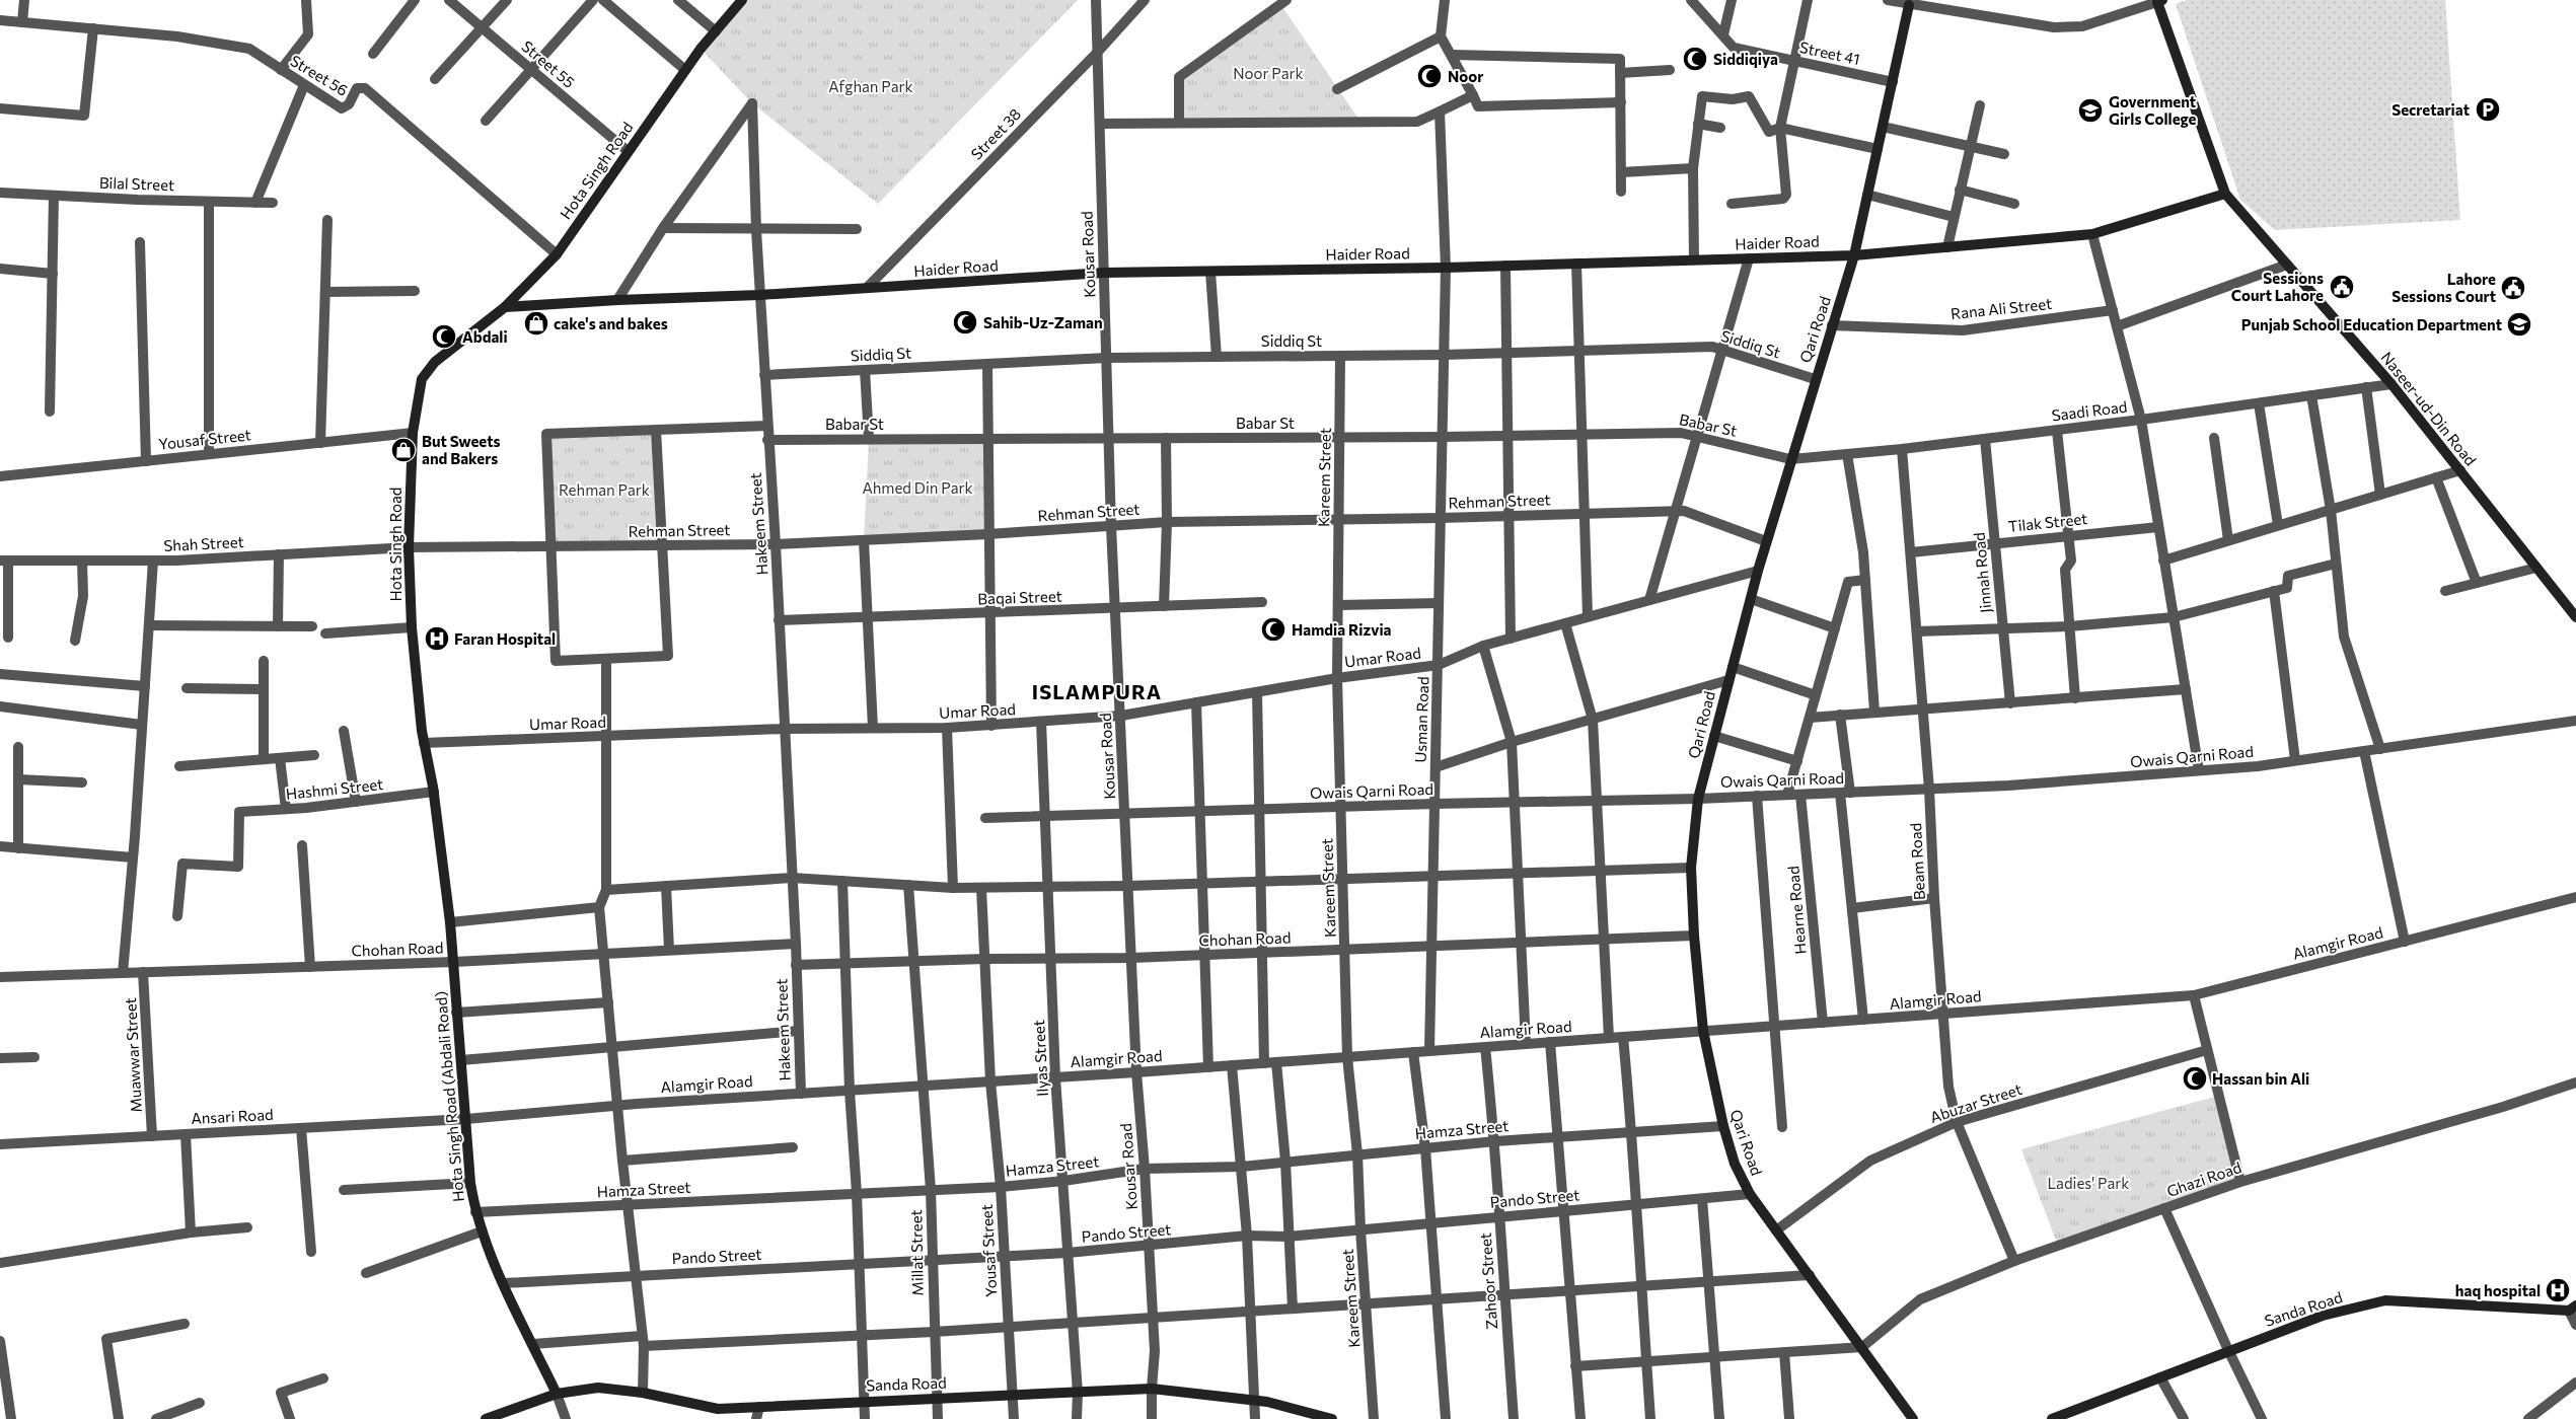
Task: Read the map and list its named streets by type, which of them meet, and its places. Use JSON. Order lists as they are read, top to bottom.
{
  "streets": {
    "main road": [
      "Hota Singh Road",
      "Haider Road",
      "Qari Road",
      "Naseer-ud-Din Road",
      "Hota Singh Road (Abdali Road)",
      "Sanda Road"
    ],
    "street": [
      "Street 41",
      "Street 55",
      "Street 56",
      "Street 38",
      "Bilal Street",
      "Kousar Road",
      "Rana Ali Street",
      "Siddiq St",
      "Saadi Road",
      "Babar St",
      "Yousaf Street",
      "Kareem Street",
      "Rehman Street",
      "Tilak Street",
      "Hakeem Street",
      "Shah Street",
      "Jinnah Road",
      "Baqai Street",
      "Umar Road",
      "Usman Road",
      "Owais Qarni Road",
      "Hashmi Street",
      "Beam Road",
      "Hearne Road",
      "Chohan Road",
      "Alamgir Road",
      "Muawwar Street",
      "Ilyas Street",
      "Abuzar Street",
      "Ansari Road",
      "Hamza Street",
      "Ghazi Road",
      "Pando Street",
      "Millat Street",
      "Zahoor Street"
    ]
  },
  "crossings": [
    ["Street 41", "Qari Road"],
    ["Street 55", "Hota Singh Road"],
    ["Street 56", "Hota Singh Road"],
    ["Street 38", "Haider Road"],
    ["Street 38", "Kousar Road"],
    ["Hota Singh Road", "Haider Road"],
    ["Hota Singh Road", "Yousaf Street"],
    ["Hota Singh Road", "Rehman Street"],
    ["Hota Singh Road", "Shah Street"],
    ["Hota Singh Road", "Umar Road"],
    ["Hota Singh Road", "Hashmi Street"],
    ["Hota Singh Road", "Chohan Road"],
    ["Hota Singh Road", "Hota Singh Road (Abdali Road)"],
    ["Haider Road", "Kousar Road"],
    ["Haider Road", "Qari Road"],
    ["Haider Road", "Naseer-ud-Din Road"],
    ["Haider Road", "Hakeem Street"],
    ["Haider Road", "Usman Road"],
    ["Kousar Road", "Siddiq St"],
    ["Kousar Road", "Babar St"],
    ["Kousar Road", "Rehman Street"],
    ["Kousar Road", "Baqai Street"],
    ["Kousar Road", "Umar Road"],
    ["Kousar Road", "Owais Qarni Road"],
    ["Kousar Road", "Chohan Road"],
    ["Kousar Road", "Alamgir Road"],
    ["Kousar Road", "Hamza Street"],
    ["Kousar Road", "Pando Street"],
    ["Kousar Road", "Sanda Road"],
    ["Rana Ali Street", "Qari Road"],
    ["Qari Road", "Siddiq St"],
    ["Qari Road", "Saadi Road"],
    ["Qari Road", "Babar St"],
    ["Qari Road", "Rehman Street"],
    ["Qari Road", "Umar Road"],
    ["Qari Road", "Owais Qarni Road"],
    ["Qari Road", "Chohan Road"],
    ["Qari Road", "Alamgir Road"],
    ["Qari Road", "Abuzar Street"],
    ["Qari Road", "Hamza Street"],
    ["Qari Road", "Ghazi Road"],
    ["Qari Road", "Pando Street"],
    ["Siddiq St", "Kareem Street"],
    ["Siddiq St", "Hakeem Street"],
    ["Siddiq St", "Usman Road"],
    ["Naseer-ud-Din Road", "Saadi Road"],
    ["Saadi Road", "Babar St"],
    ["Saadi Road", "Jinnah Road"],
    ["Saadi Road", "Beam Road"],
    ["Babar St", "Kareem Street"],
    ["Babar St", "Hakeem Street"],
    ["Babar St", "Usman Road"],
    ["Yousaf Street", "Chohan Road"],
    ["Yousaf Street", "Alamgir Road"],
    ["Yousaf Street", "Hamza Street"],
    ["Yousaf Street", "Pando Street"],
    ["Yousaf Street", "Sanda Road"],
    ["Kareem Street", "Rehman Street"],
    ["Kareem Street", "Umar Road"],
    ["Kareem Street", "Owais Qarni Road"],
    ["Kareem Street", "Chohan Road"],
    ["Kareem Street", "Alamgir Road"],
    ["Kareem Street", "Hamza Street"],
    ["Kareem Street", "Pando Street"],
    ["Rehman Street", "Hakeem Street"],
    ["Rehman Street", "Shah Street"],
    ["Rehman Street", "Usman Road"],
    ["Tilak Street", "Jinnah Road"],
    ["Tilak Street", "Beam Road"],
    ["Hakeem Street", "Baqai Street"],
    ["Hakeem Street", "Umar Road"],
    ["Hakeem Street", "Chohan Road"],
    ["Hakeem Street", "Alamgir Road"],
    ["Umar Road", "Usman Road"],
    ["Umar Road", "Ilyas Street"],
    ["Usman Road", "Owais Qarni Road"],
    ["Usman Road", "Chohan Road"],
    ["Usman Road", "Alamgir Road"],
    ["Owais Qarni Road", "Beam Road"],
    ["Owais Qarni Road", "Hearne Road"],
    ["Owais Qarni Road", "Ilyas Street"],
    ["Beam Road", "Alamgir Road"],
    ["Beam Road", "Abuzar Street"],
    ["Beam Road", "Ghazi Road"],
    ["Hearne Road", "Alamgir Road"],
    ["Chohan Road", "Muawwar Street"],
    ["Chohan Road", "Ilyas Street"],
    ["Chohan Road", "Hota Singh Road (Abdali Road)"],
    ["Chohan Road", "Millat Street"],
    ["Alamgir Road", "Ilyas Street"],
    ["Alamgir Road", "Hota Singh Road (Abdali Road)"],
    ["Alamgir Road", "Ansari Road"],
    ["Alamgir Road", "Millat Street"],
    ["Alamgir Road", "Zahoor Street"],
    ["Muawwar Street", "Ansari Road"],
    ["Ilyas Street", "Hamza Street"],
    ["Ilyas Street", "Pando Street"],
    ["Ilyas Street", "Sanda Road"],
    ["Hota Singh Road (Abdali Road)", "Ansari Road"],
    ["Hota Singh Road (Abdali Road)", "Hamza Street"],
    ["Hota Singh Road (Abdali Road)", "Pando Street"],
    ["Hota Singh Road (Abdali Road)", "Sanda Road"],
    ["Hamza Street", "Millat Street"],
    ["Hamza Street", "Zahoor Street"],
    ["Pando Street", "Millat Street"],
    ["Pando Street", "Zahoor Street"],
    ["Millat Street", "Sanda Road"]
  ],
  "districts": ["ISLAMPURA"],
  "parks": [
    "Noor Park",
    "Afghan Park",
    "Ahmed Din Park",
    "Rehman Park",
    "Ladies' Park"
  ],
  "places": {
    "mosque": [
      "Siddiqiya",
      "Noor",
      "Sahib-Uz-Zaman",
      "Abdali",
      "Hamdia Rizvia",
      "Hassan bin Ali"
    ],
    "parking": ["Secretariat"],
    "school or university": ["Government Girls College", "Punjab School Education Department"],
    "public building": ["Sessions Court Lahore", "Lahore Sessions Court"],
    "shop": ["cake's and bakes", "But Sweets and Bakers"],
    "hospital": ["Faran Hospital", "haq hospital"]
  }
}
